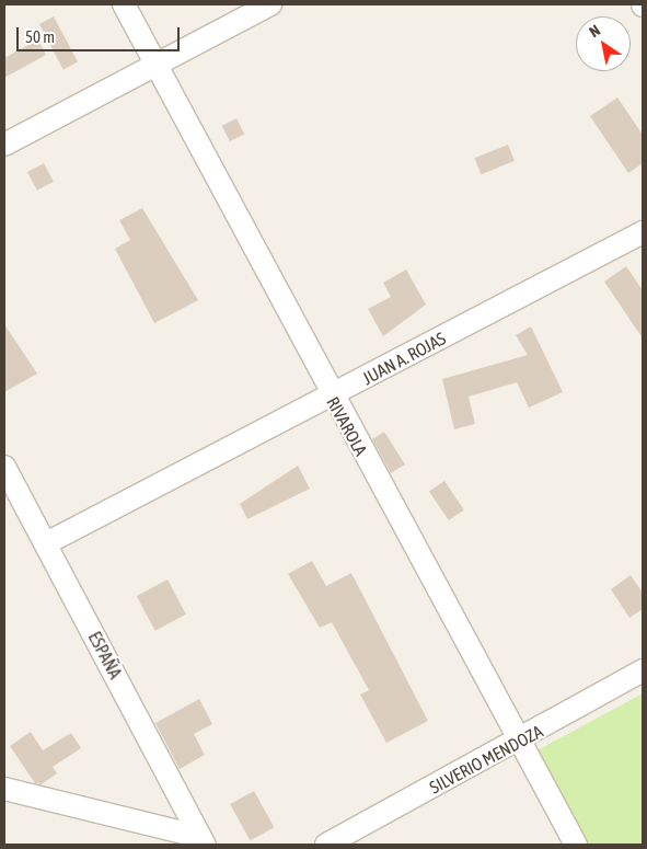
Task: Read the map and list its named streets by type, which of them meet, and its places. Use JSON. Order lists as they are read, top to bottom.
{
  "streets": {
    "street": [
      "JUAN A. ROJAS",
      "RIVAROLA",
      "ESPAÑA",
      "SILVERIO MENDOZA"
    ]
  },
  "crossings": [
    ["JUAN A. ROJAS", "RIVAROLA"],
    ["JUAN A. ROJAS", "ESPAÑA"],
    ["RIVAROLA", "SILVERIO MENDOZA"]
  ],
  "scale_bar": "50 m",
  "north": "top left"
}
